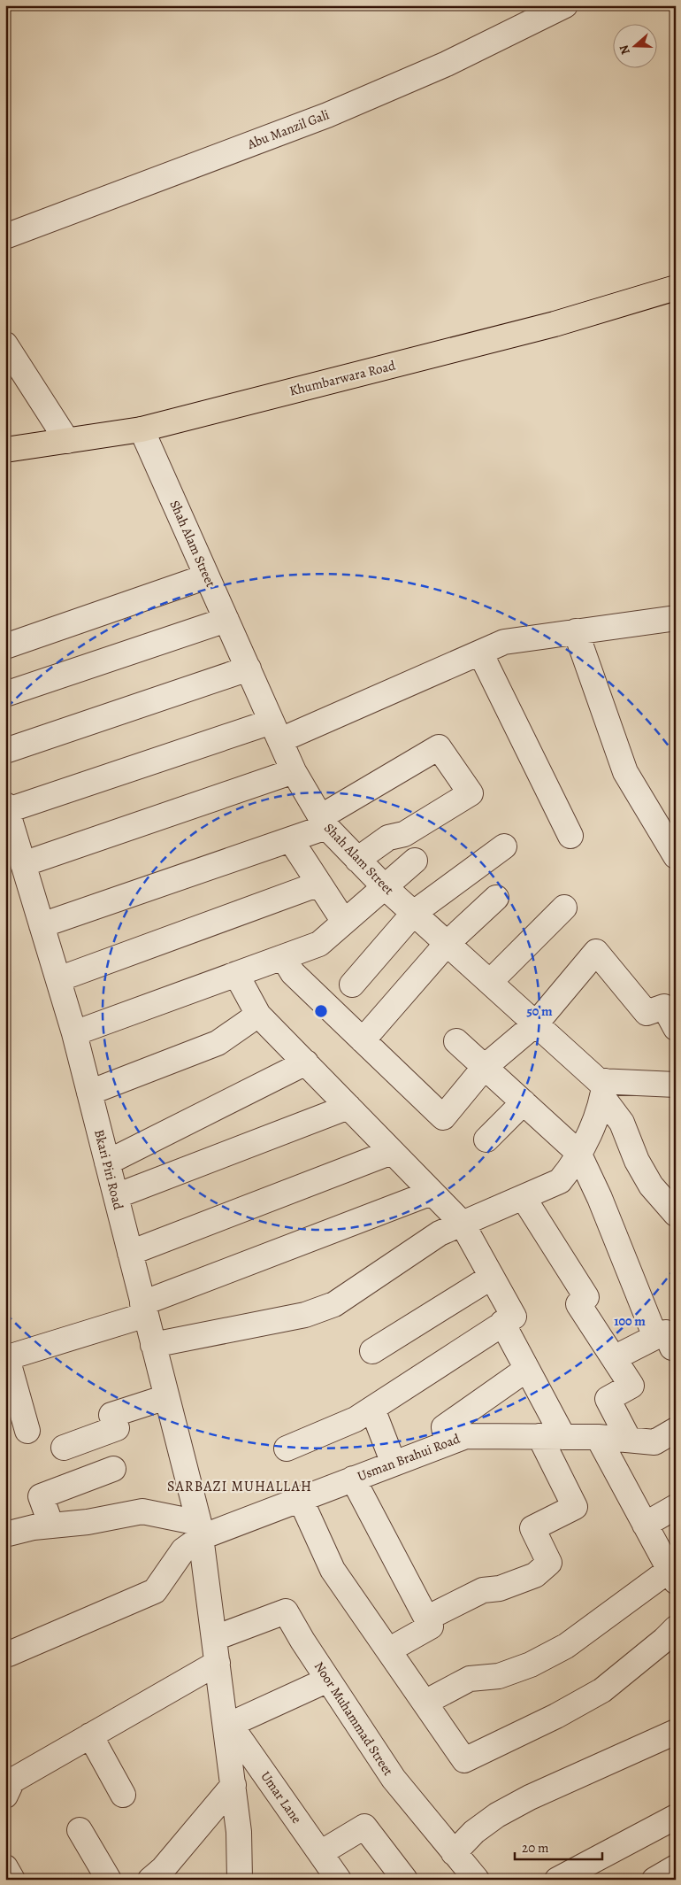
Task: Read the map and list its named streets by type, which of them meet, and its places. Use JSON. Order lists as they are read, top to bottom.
{
  "streets": {
    "main road": ["Khumbarwara Road"],
    "street": [
      "Abu Manzil Gali",
      "Shah Alam Street",
      "Bkari Piri Road",
      "Usman Brahui Road",
      "Noor Muhammad Street",
      "Umar Lane"
    ]
  },
  "crossings": [
    ["Khumbarwara Road", "Shah Alam Street"],
    ["Bkari Piri Road", "Usman Brahui Road"],
    ["Bkari Piri Road", "Noor Muhammad Street"],
    ["Bkari Piri Road", "Umar Lane"]
  ],
  "districts": ["SARBAZI MUHALLAH"],
  "scale_bar": "20 m",
  "north": "left",
  "rings": ["50 m", "100 m"]
}
